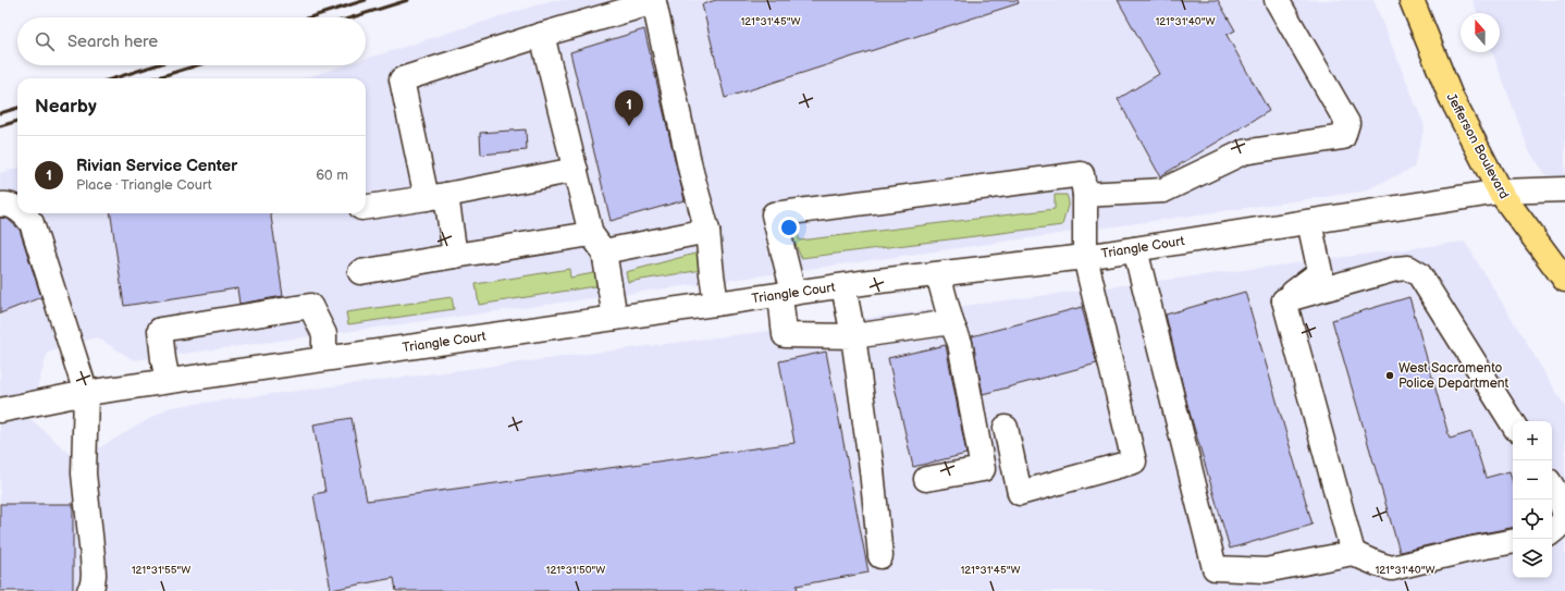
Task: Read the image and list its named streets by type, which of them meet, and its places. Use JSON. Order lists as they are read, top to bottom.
{
  "streets": {
    "main road": ["Jefferson Boulevard"],
    "street": ["Triangle Court"]
  },
  "crossings": [
    ["Jefferson Boulevard", "Triangle Court"]
  ],
  "places": ["West Sacramento Police Department"],
  "north": "top",
  "page": {
    "search": "Search here",
    "heading": "Nearby",
    "pins": "1",
    "list": [
      {
        "mark": "1",
        "name": "Rivian Service Center",
        "note": "Place · Triangle Court",
        "value": "60 m"
      }
    ],
    "map_buttons": ["+", "−"]
  },
  "coordinates": [
    "121°31'45\"W",
    "121°31'40\"W",
    "121°31'55\"W",
    "121°31'50\"W"
  ]
}
